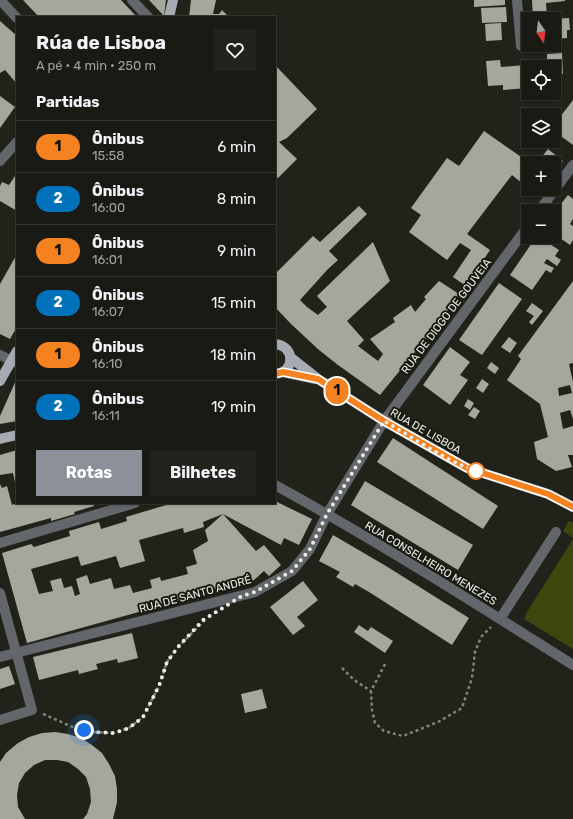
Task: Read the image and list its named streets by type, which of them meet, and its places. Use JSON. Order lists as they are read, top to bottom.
{
  "streets": {
    "main road": ["RUA DE LISBOA"],
    "street": ["RUA DE DIOGO DE GOUVEIA", "RUA CONSELHEIRO MENEZES", "RUA DE SANTO ANDRÉ"]
  },
  "crossings": [
    ["RUA DE DIOGO DE GOUVEIA", "RUA DE LISBOA"],
    ["RUA DE DIOGO DE GOUVEIA", "RUA DE SANTO ANDRÉ"],
    ["RUA DE LISBOA", "RUA DE SANTO ANDRÉ"],
    ["RUA CONSELHEIRO MENEZES", "RUA DE SANTO ANDRÉ"]
  ],
  "lines": ["bus line 1"],
  "north": "bottom",
  "page": {
    "on_map": "1",
    "map_buttons": ["+", "−"],
    "heading": [
      ["Rúa de Lisboa", "A pé · 4 min · 250 m"],
      "Partidas"
    ],
    "list": [
      {
        "mark": "1",
        "name": "Ônibus",
        "note": "15:58",
        "value": "6 min"
      },
      {
        "mark": "2",
        "name": "Ônibus",
        "note": "16:00",
        "value": "8 min"
      },
      {
        "mark": "1",
        "name": "Ônibus",
        "note": "16:01",
        "value": "9 min"
      },
      {
        "mark": "2",
        "name": "Ônibus",
        "note": "16:07",
        "value": "15 min"
      },
      {
        "mark": "1",
        "name": "Ônibus",
        "note": "16:10",
        "value": "18 min"
      },
      {
        "mark": "2",
        "name": "Ônibus",
        "note": "16:11",
        "value": "19 min"
      }
    ],
    "buttons": ["Rotas", "Bilhetes"]
  }
}
